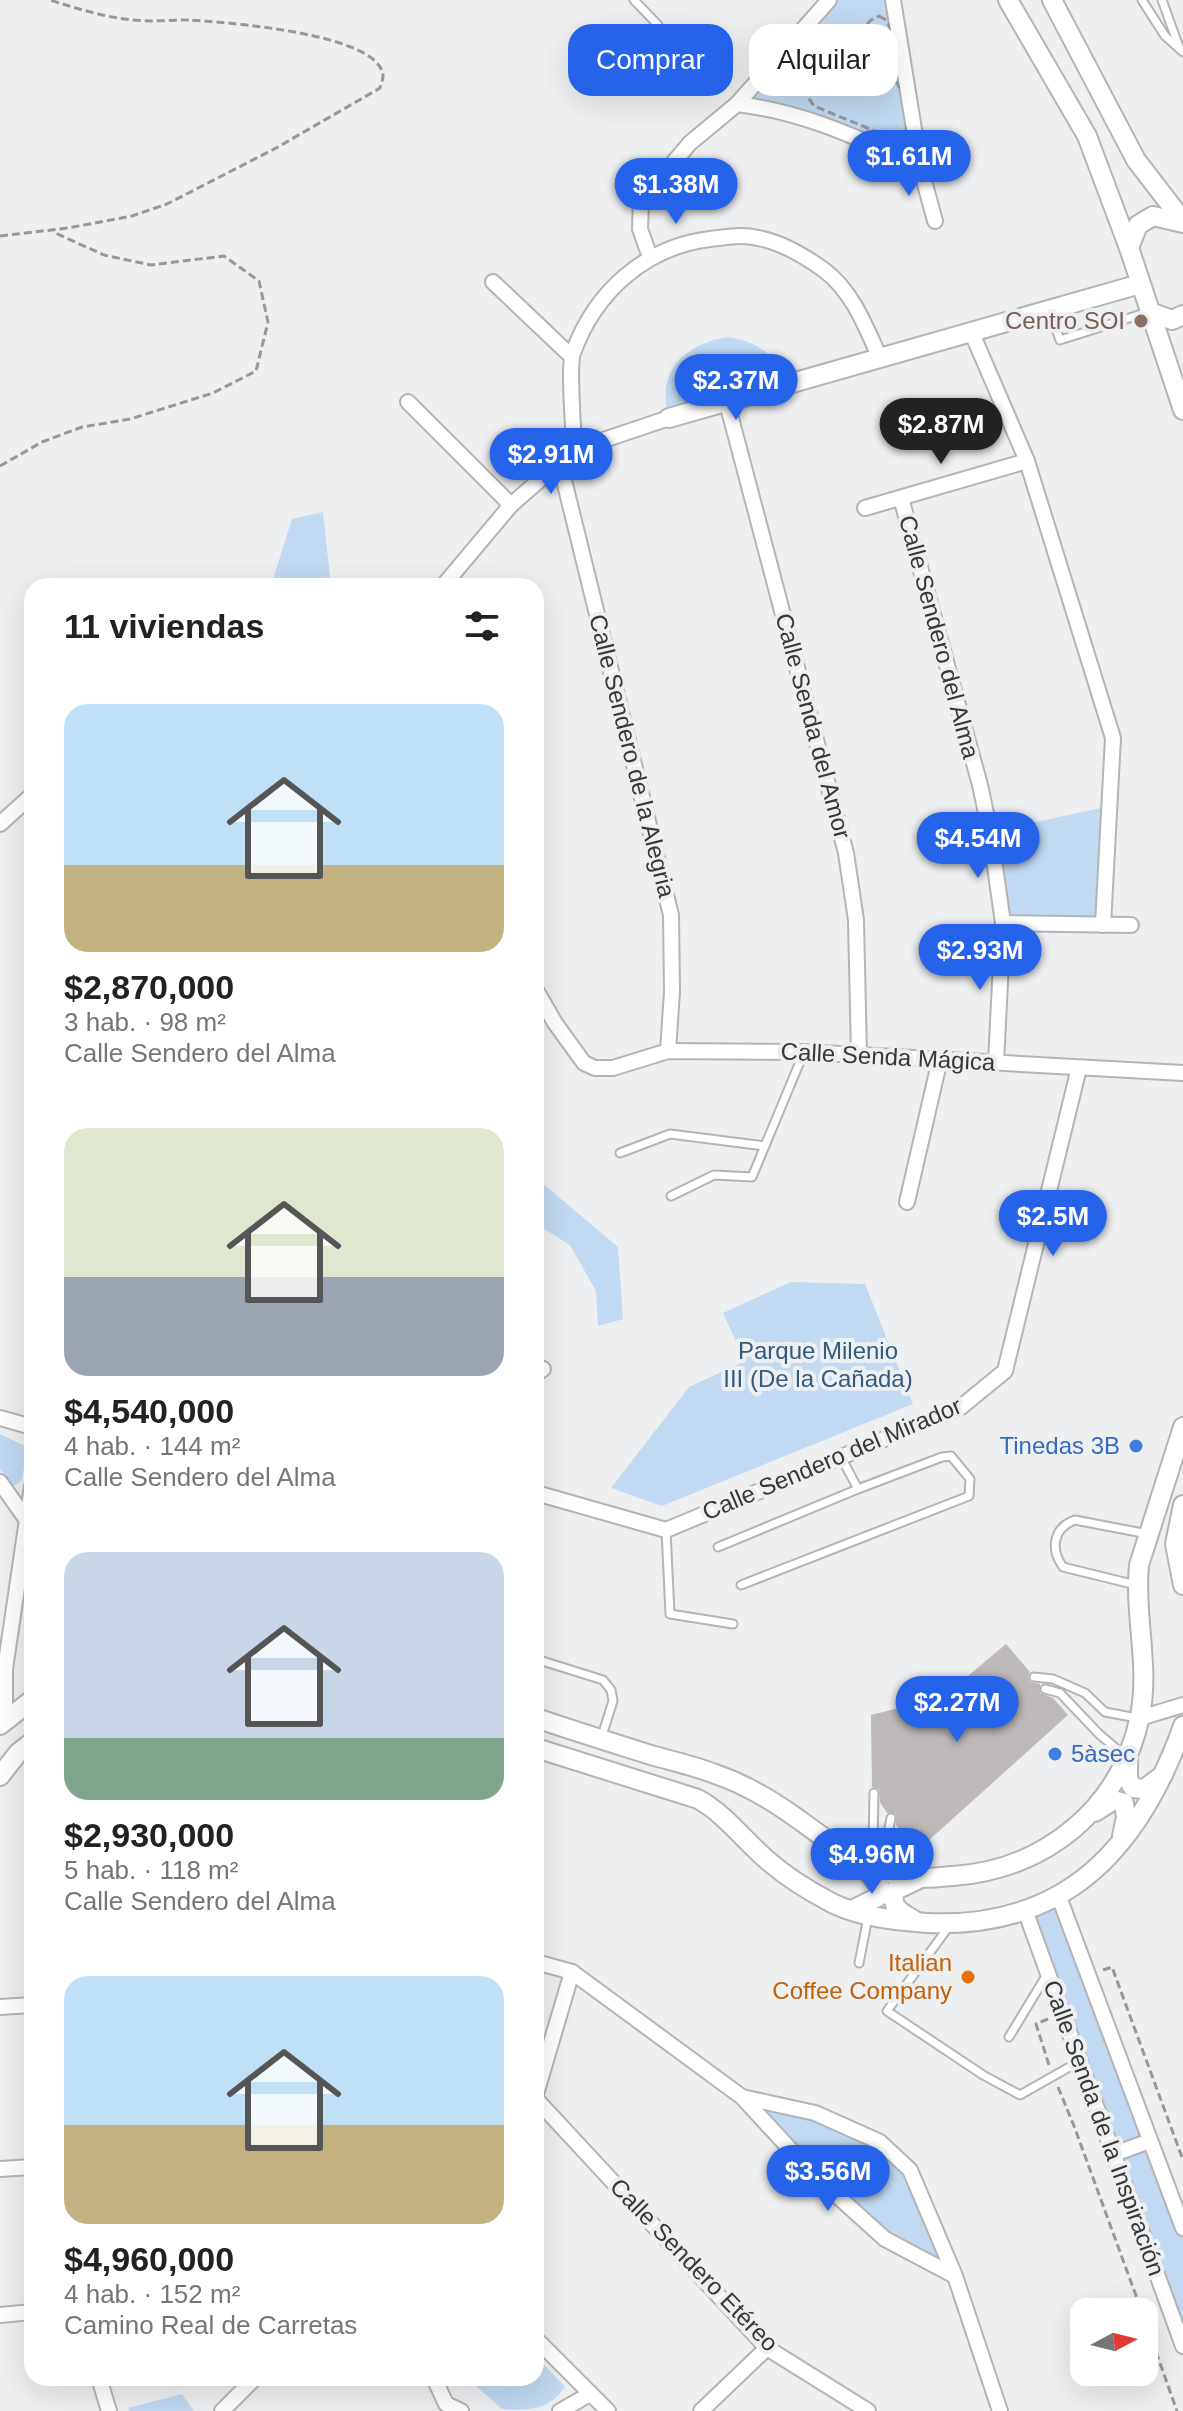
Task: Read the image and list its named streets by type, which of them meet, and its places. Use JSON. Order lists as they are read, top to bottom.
{
  "streets": {
    "street": [
      "Calle Sendero del Alma",
      "Calle Senda del Amor",
      "Calle Sendero de la Alegria",
      "Calle Senda Mágica",
      "Calle Sendero del Mirador",
      "Calle Senda de la Inspiración",
      "Calle Sendero Etéreo"
    ]
  },
  "crossings": [
    ["Calle Sendero del Alma", "Calle Senda Mágica"],
    ["Calle Senda del Amor", "Calle Senda Mágica"],
    ["Calle Sendero de la Alegria", "Calle Senda Mágica"],
    ["Calle Senda Mágica", "Calle Sendero del Mirador"]
  ],
  "parks": ["Parque Milenio III (De la Cañada)"],
  "places": [
    "Centro SOI",
    "Tinedas 3B",
    "5àsec",
    "Italian Coffee Company"
  ],
  "north": "right",
  "page": {
    "chip": ["Comprar", "Alquilar"],
    "price": [
      "$1.61M",
      "$1.38M",
      "$2.37M",
      "$2.87M",
      "$2.91M",
      "$4.54M",
      "$2.93M",
      "$2.5M",
      "$2.27M",
      "$4.96M",
      "$3.56M"
    ],
    "heading": "11 viviendas",
    "list": [
      {
        "name": "$2,870,000",
        "note": "3 hab. · 98 m² · Calle Sendero del Alma"
      },
      {
        "name": "$4,540,000",
        "note": "4 hab. · 144 m² · Calle Sendero del Alma"
      },
      {
        "name": "$2,930,000",
        "note": "5 hab. · 118 m² · Calle Sendero del Alma"
      },
      {
        "name": "$4,960,000",
        "note": "4 hab. · 152 m² · Camino Real de Carretas"
      }
    ]
  }
}
